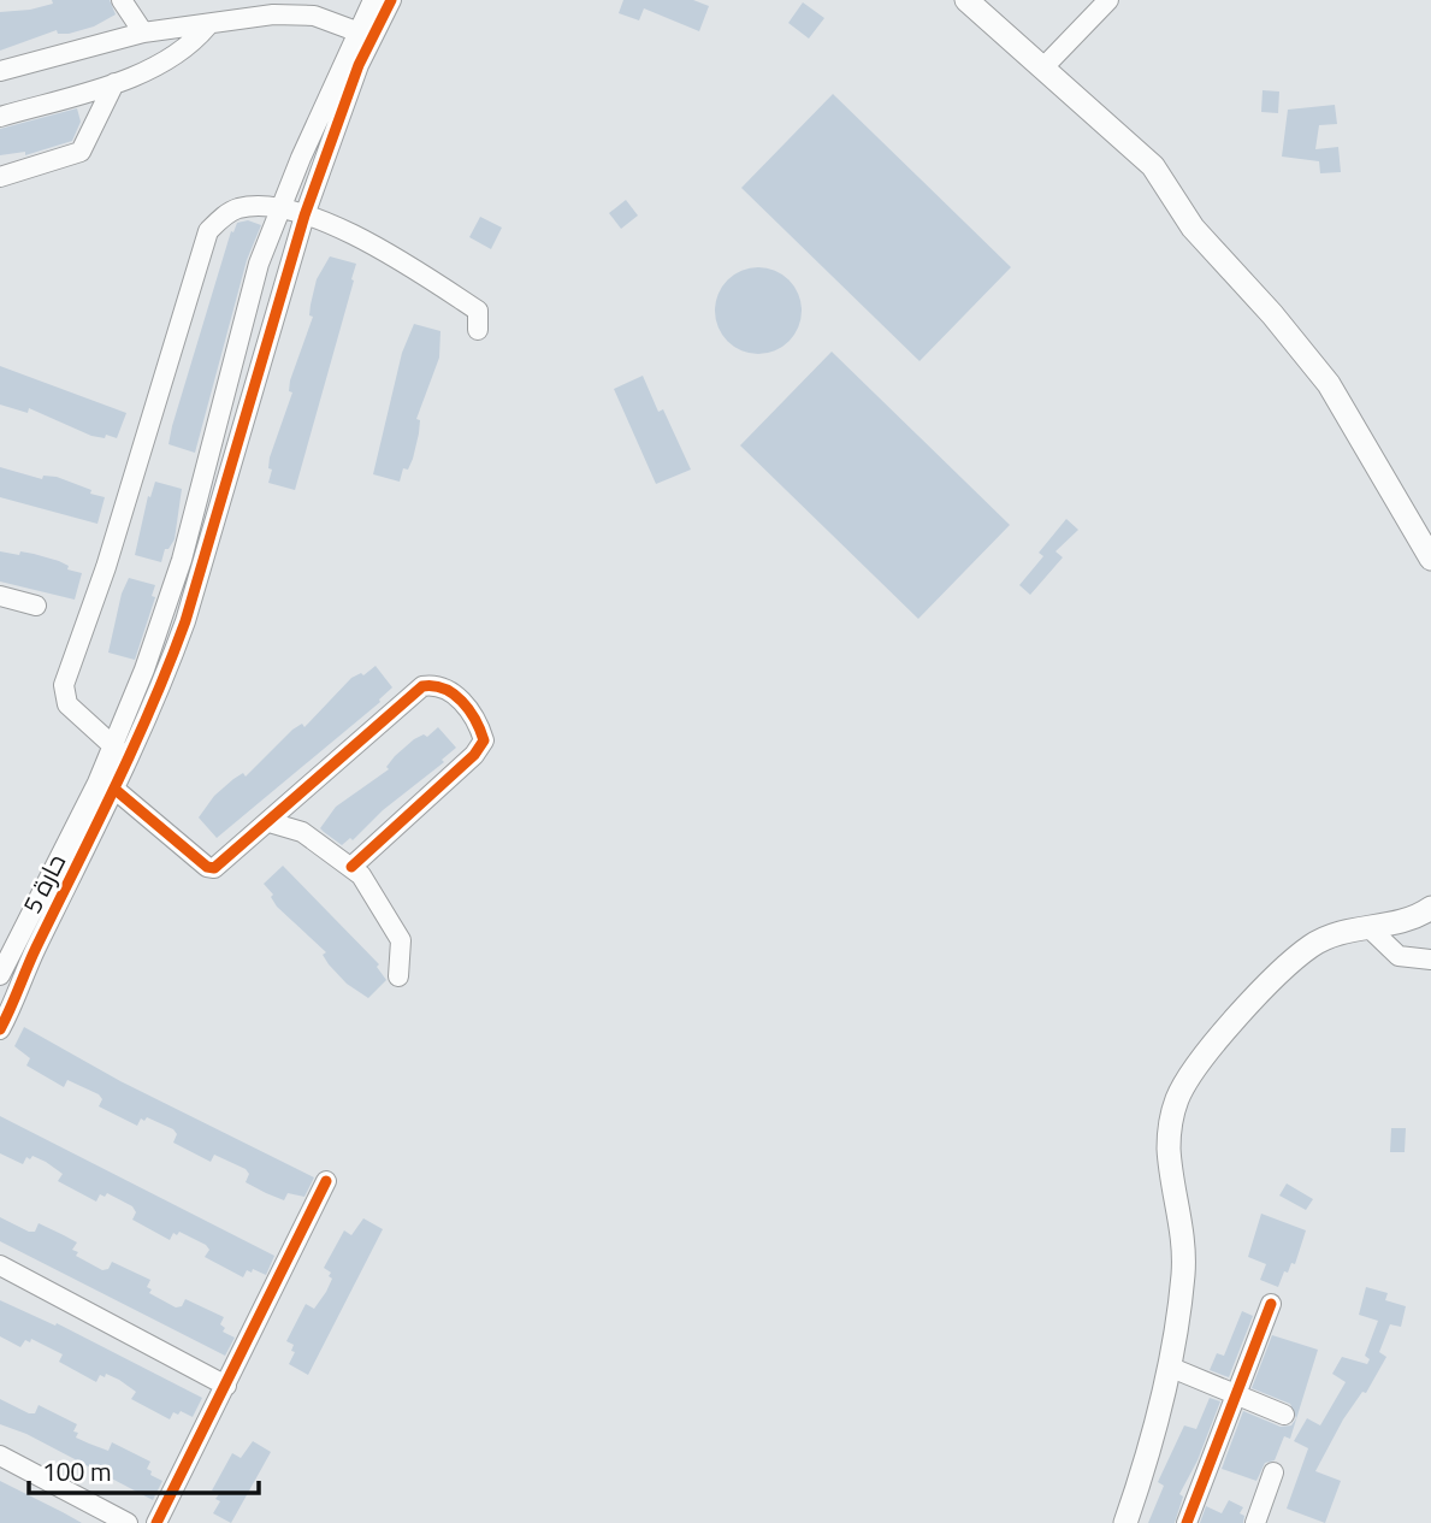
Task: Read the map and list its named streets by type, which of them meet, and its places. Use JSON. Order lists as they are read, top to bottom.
{
  "streets": {
    "street": ["حارة 5"]
  },
  "scale_bar": "100 m"
}
